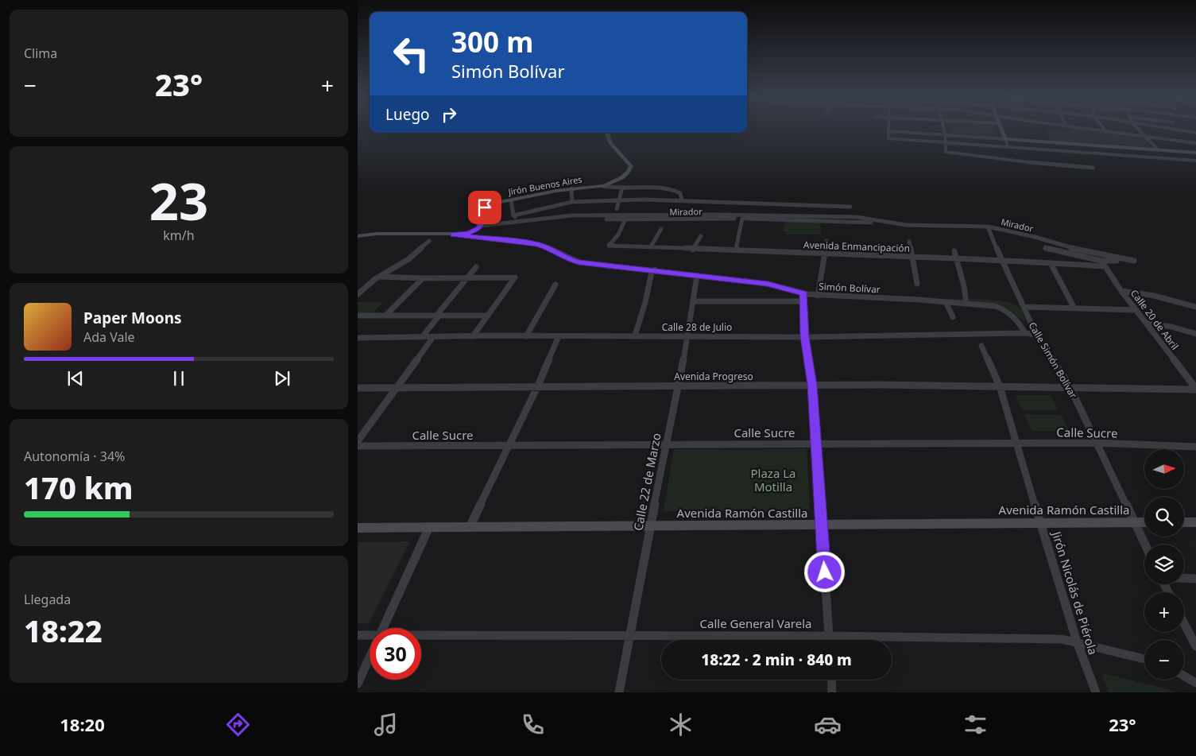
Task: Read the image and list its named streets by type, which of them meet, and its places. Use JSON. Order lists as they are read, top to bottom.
{
  "streets": {
    "street": [
      "Jirón Buenos Aires",
      "Mirador",
      "Avenida Enmancipación",
      "Simón Bolívar",
      "Calle 20 de Abril",
      "Calle 28 de Julio",
      "Calle Simón Bolívar",
      "Avenida Progreso",
      "Calle Sucre",
      "Calle 22 de Marzo",
      "Avenida Ramón Castilla",
      "Jirón Nicolás de Piérola",
      "Calle General Varela"
    ]
  },
  "crossings": [
    ["Jirón Buenos Aires", "Mirador"],
    ["Mirador", "Avenida Enmancipación"],
    ["Mirador", "Calle Simón Bolívar"],
    ["Avenida Enmancipación", "Calle 20 de Abril"],
    ["Avenida Enmancipación", "Calle Simón Bolívar"],
    ["Simón Bolívar", "Calle 28 de Julio"],
    ["Simón Bolívar", "Calle 22 de Marzo"],
    ["Calle 20 de Abril", "Avenida Progreso"],
    ["Calle 28 de Julio", "Calle Simón Bolívar"],
    ["Calle 28 de Julio", "Calle 22 de Marzo"],
    ["Calle Simón Bolívar", "Avenida Progreso"],
    ["Calle Simón Bolívar", "Calle Sucre"],
    ["Calle Simón Bolívar", "Avenida Ramón Castilla"],
    ["Avenida Progreso", "Calle 22 de Marzo"],
    ["Avenida Progreso", "Jirón Nicolás de Piérola"],
    ["Calle Sucre", "Calle 22 de Marzo"],
    ["Calle Sucre", "Jirón Nicolás de Piérola"],
    ["Calle 22 de Marzo", "Avenida Ramón Castilla"],
    ["Calle 22 de Marzo", "Calle General Varela"],
    ["Avenida Ramón Castilla", "Jirón Nicolás de Piérola"],
    ["Jirón Nicolás de Piérola", "Calle General Varela"]
  ],
  "parks": ["Plaza La Motilla"],
  "north": "right",
  "page": {
    "tile": [
      "Clima",
      ["23", "km/h"],
      ["Autonomía · 34%", "170 km"],
      ["Llegada", "18:22"]
    ],
    "turn": ["300 m", "Simón Bolívar"],
    "heat": ["−", "23°", "+"],
    "then": "Luego",
    "song": ["Paper Moons", "Ada Vale"],
    "map_buttons": ["+", "−"],
    "limit": "30",
    "trip": "18:22 · 2 min · 840 m",
    "tabs": ["18:20", "23°"]
  }
}
